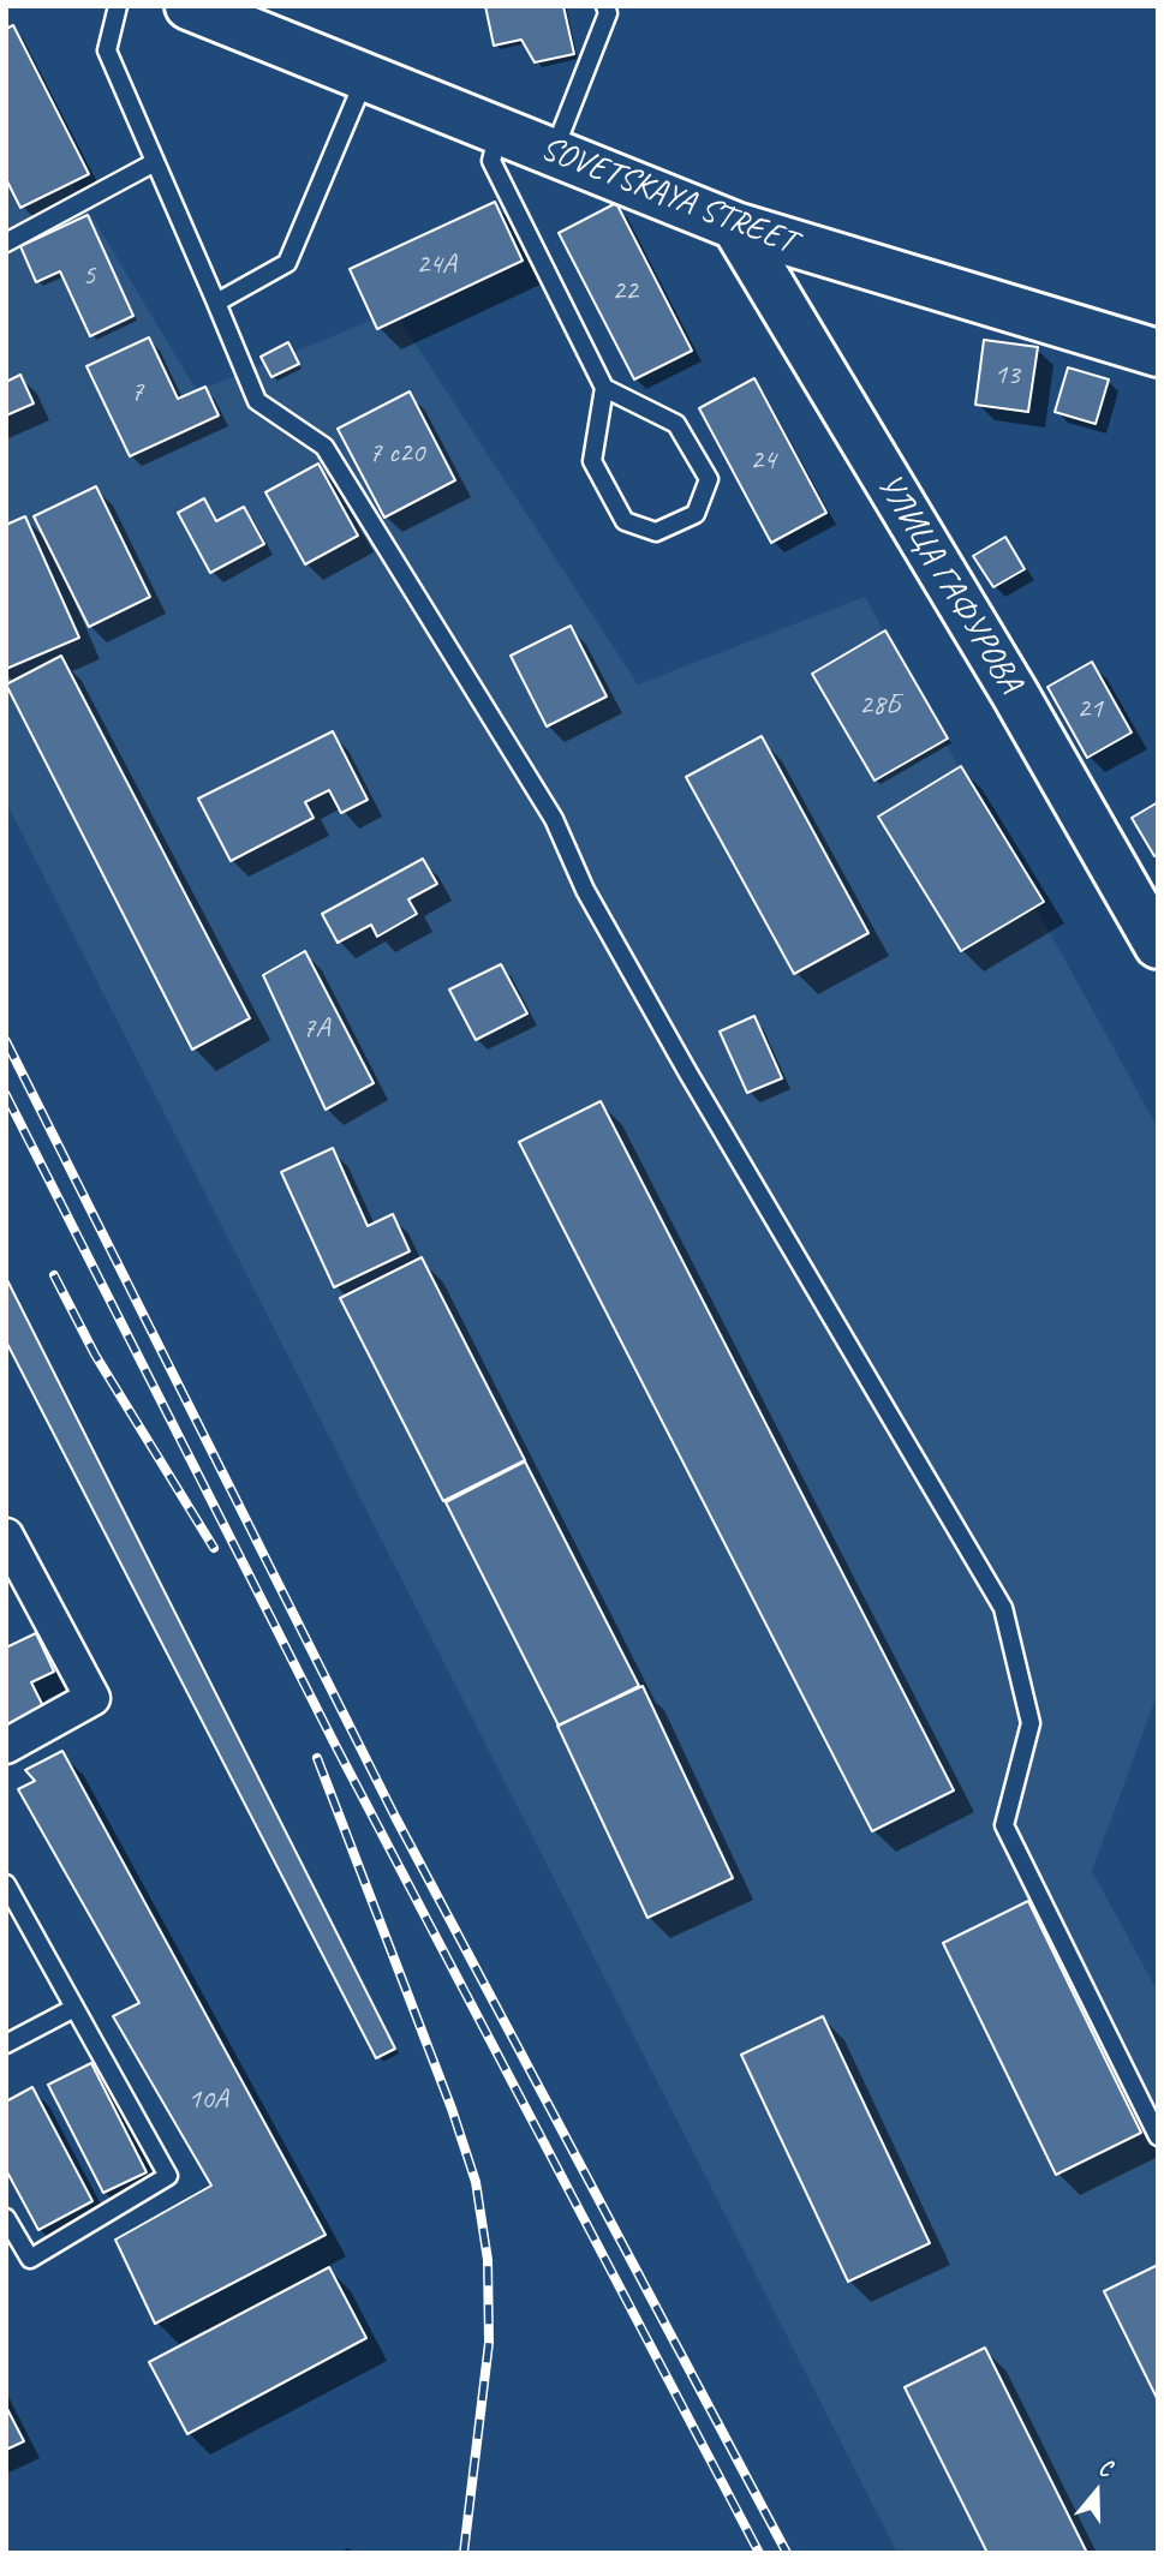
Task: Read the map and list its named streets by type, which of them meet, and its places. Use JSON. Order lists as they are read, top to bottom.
{
  "streets": {
    "main road": ["SOVETSKAYA STREET", "УЛИЦА ГАФУРОВА"]
  },
  "crossings": [
    ["SOVETSKAYA STREET", "УЛИЦА ГАФУРОВА"]
  ],
  "house_numbers": [
    "24А",
    "5",
    "22",
    "13",
    "7",
    "7 с20",
    "24",
    "28Б",
    "21",
    "7А",
    "10А"
  ],
  "north": "top"
}
